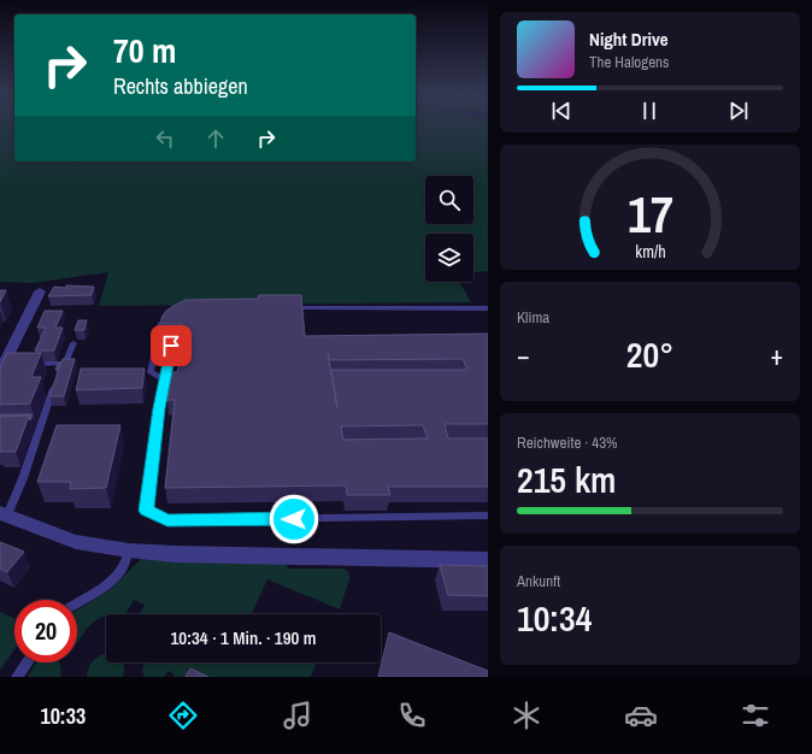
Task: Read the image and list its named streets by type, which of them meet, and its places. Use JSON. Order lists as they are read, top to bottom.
{
  "page": {
    "turn": ["70 m", "Rechts abbiegen"],
    "song": ["Night Drive", "The Halogens"],
    "tile": [
      "Klima",
      ["Reichweite · 43%", "215 km"],
      ["Ankunft", "10:34"]
    ],
    "heat": ["−", "20°", "+"],
    "limit": "20",
    "trip": "10:34 · 1 Min. · 190 m",
    "tabs": "10:33",
    "gauge": ["17", "km/h"]
  }
}
